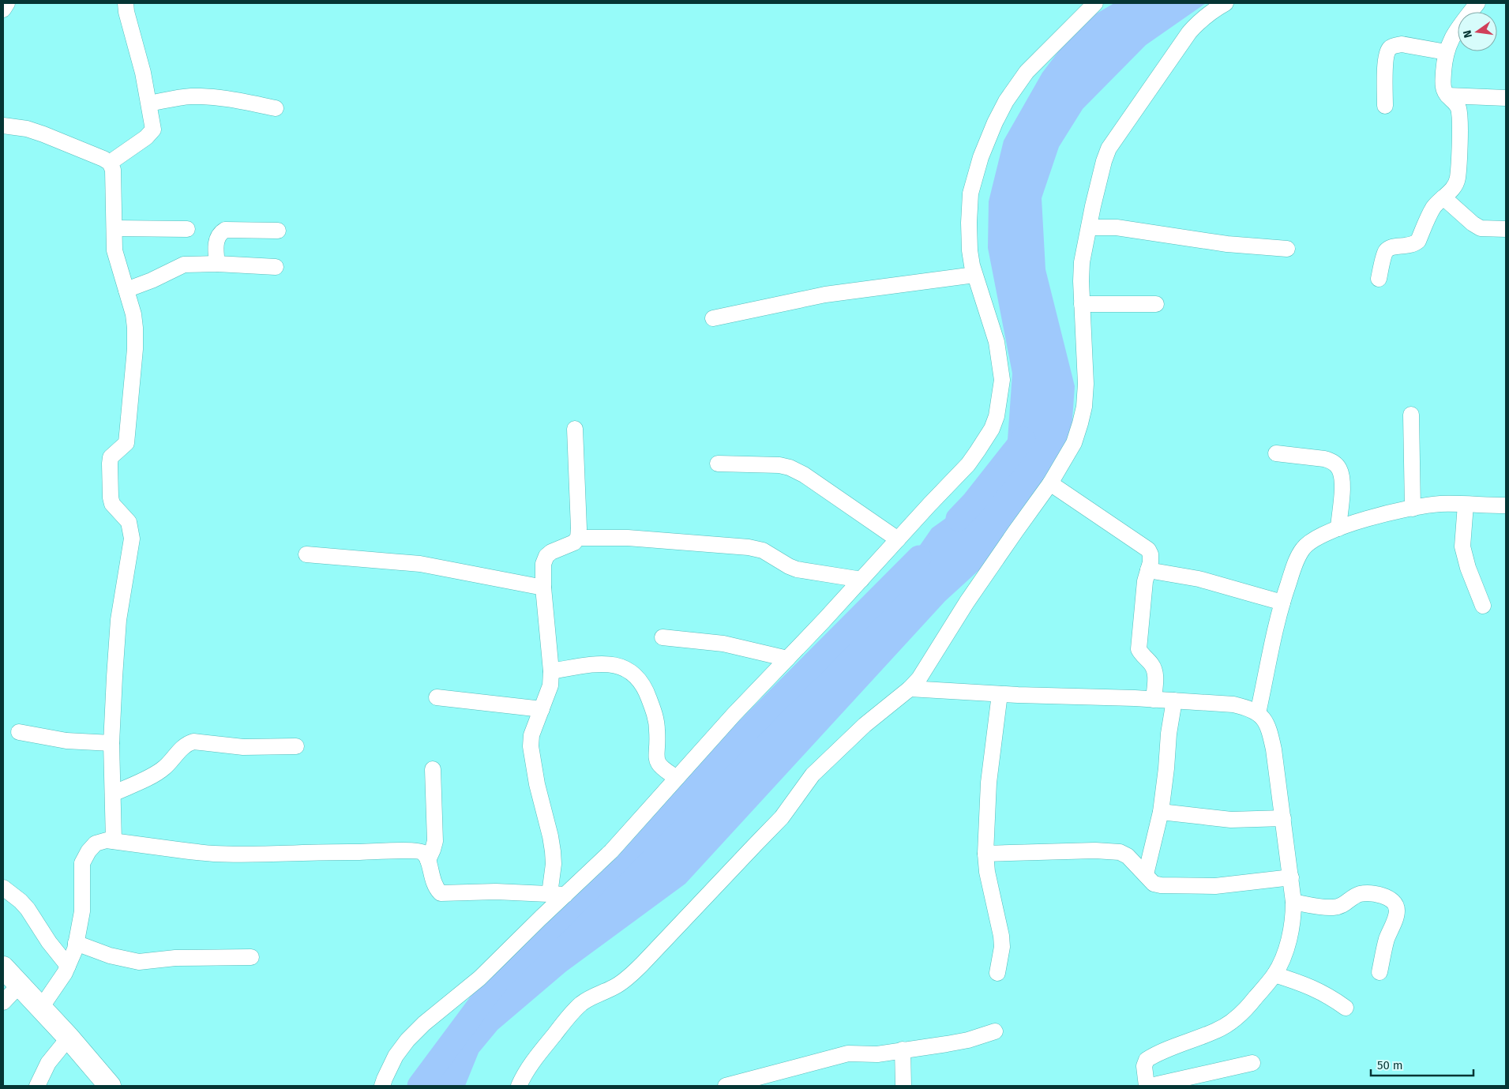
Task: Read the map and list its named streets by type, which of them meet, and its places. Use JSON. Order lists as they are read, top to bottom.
{
  "scale_bar": "50 m",
  "north": "left"
}
